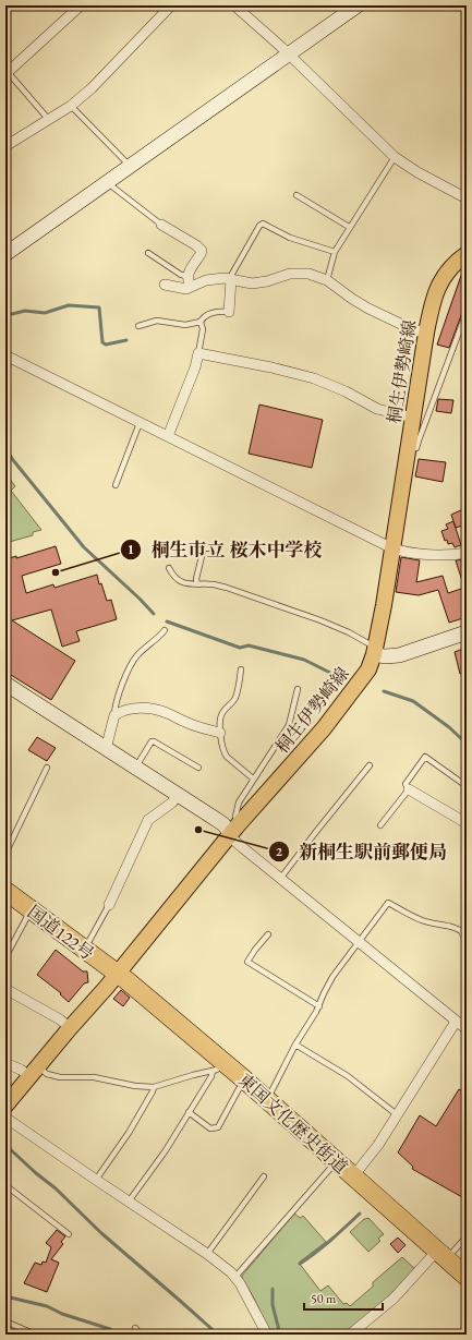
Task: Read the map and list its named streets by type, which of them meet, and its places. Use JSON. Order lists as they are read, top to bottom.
{
  "streets": {
    "highway": ["国道122号", "東国文化歴史街道"],
    "main road": ["桐生伊勢崎線"]
  },
  "crossings": [
    ["桐生伊勢崎線", "国道122号"],
    ["桐生伊勢崎線", "東国文化歴史街道"],
    ["国道122号", "東国文化歴史街道"]
  ],
  "places": ["桐生市立 桜木中学校", "新桐生駅前郵便局"],
  "scale_bar": "50 m"
}
